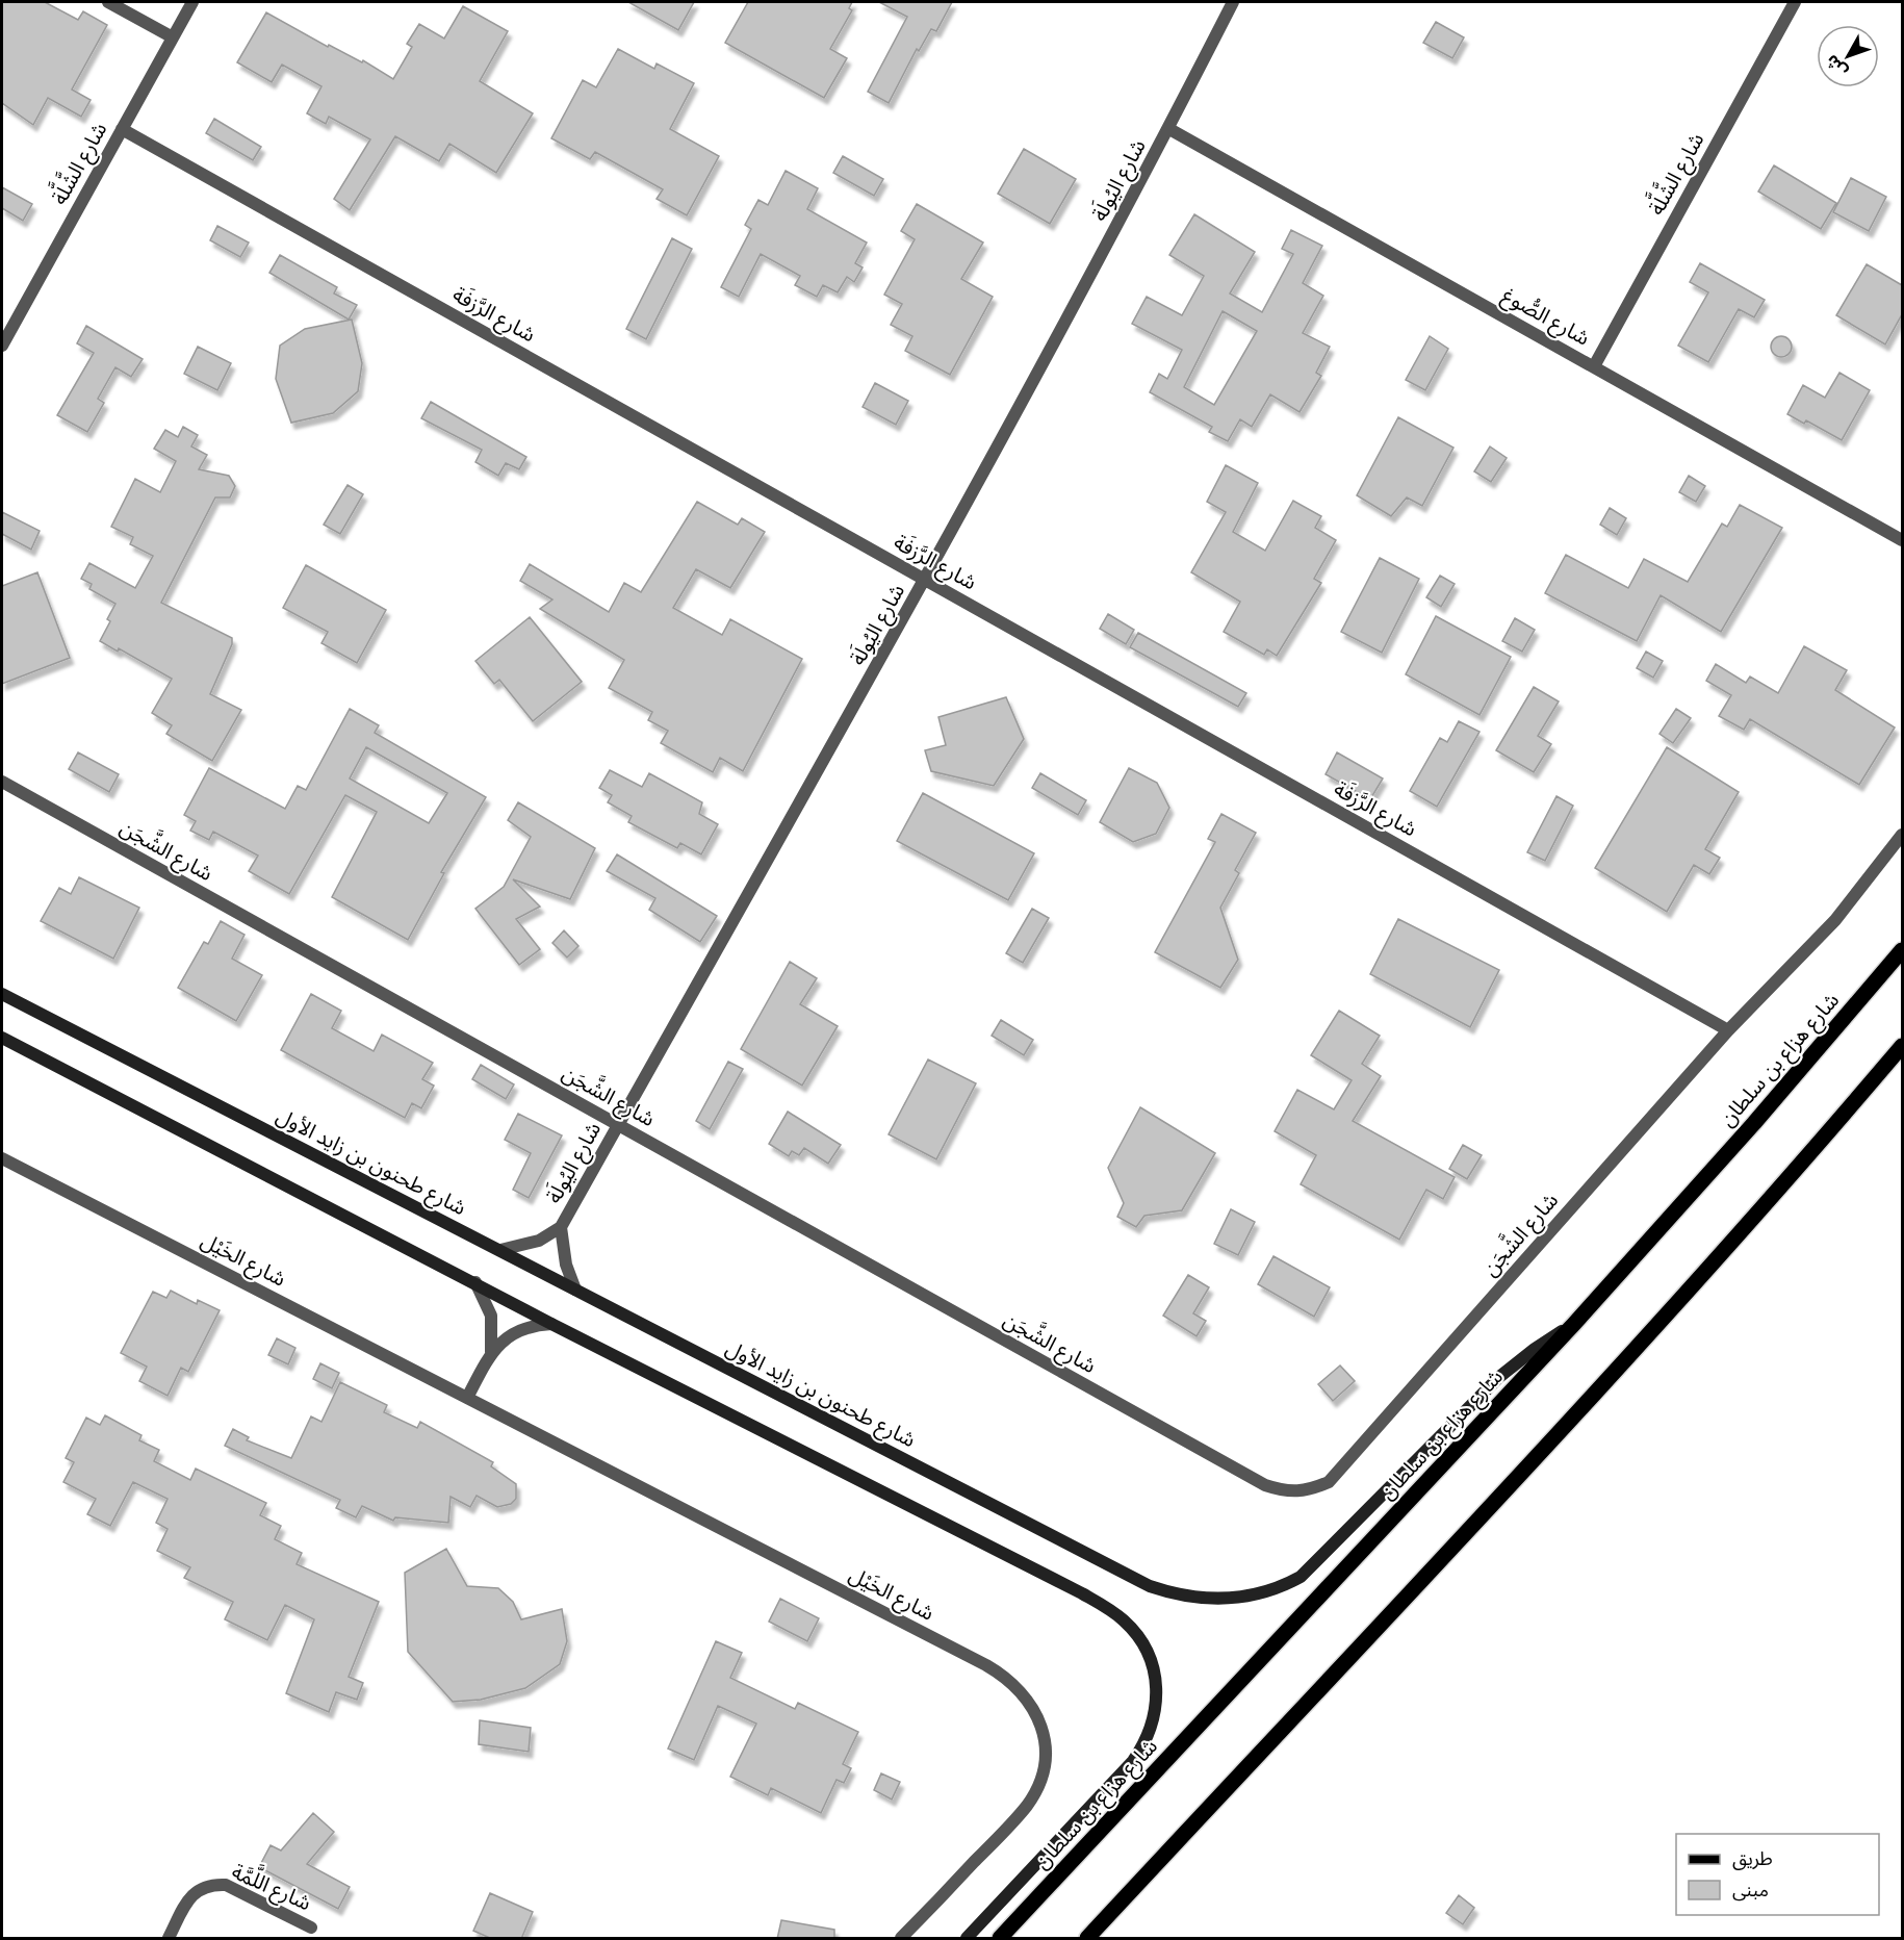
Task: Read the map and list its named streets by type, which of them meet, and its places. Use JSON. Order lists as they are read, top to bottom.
{
  "streets": {
    "main road": ["شارع هزاع بن سلطان"],
    "street": [
      "شارع الشَّلَّة",
      "شارع اليُولَة",
      "شارع الرَّزفَة",
      "شارع الصُّوغ",
      "شارع الشَّجَن",
      "شارع طحنون بن زايد الأول",
      "شارع الخَيْل",
      "شارع اللَّمَّة"
    ]
  },
  "crossings": [
    ["شارع الشَّلَّة", "شارع الرَّزفَة"],
    ["شارع الشَّلَّة", "شارع الصُّوغ"],
    ["شارع اليُولَة", "شارع الرَّزفَة"],
    ["شارع اليُولَة", "شارع الصُّوغ"],
    ["شارع اليُولَة", "شارع الشَّجَن"],
    ["شارع اليُولَة", "شارع طحنون بن زايد الأول"],
    ["شارع الرَّزفَة", "شارع الشَّجَن"],
    ["شارع هزاع بن سلطان", "شارع طحنون بن زايد الأول"]
  ],
  "legend": ["طريق", "مبنى"],
  "north": "bottom left"
}
